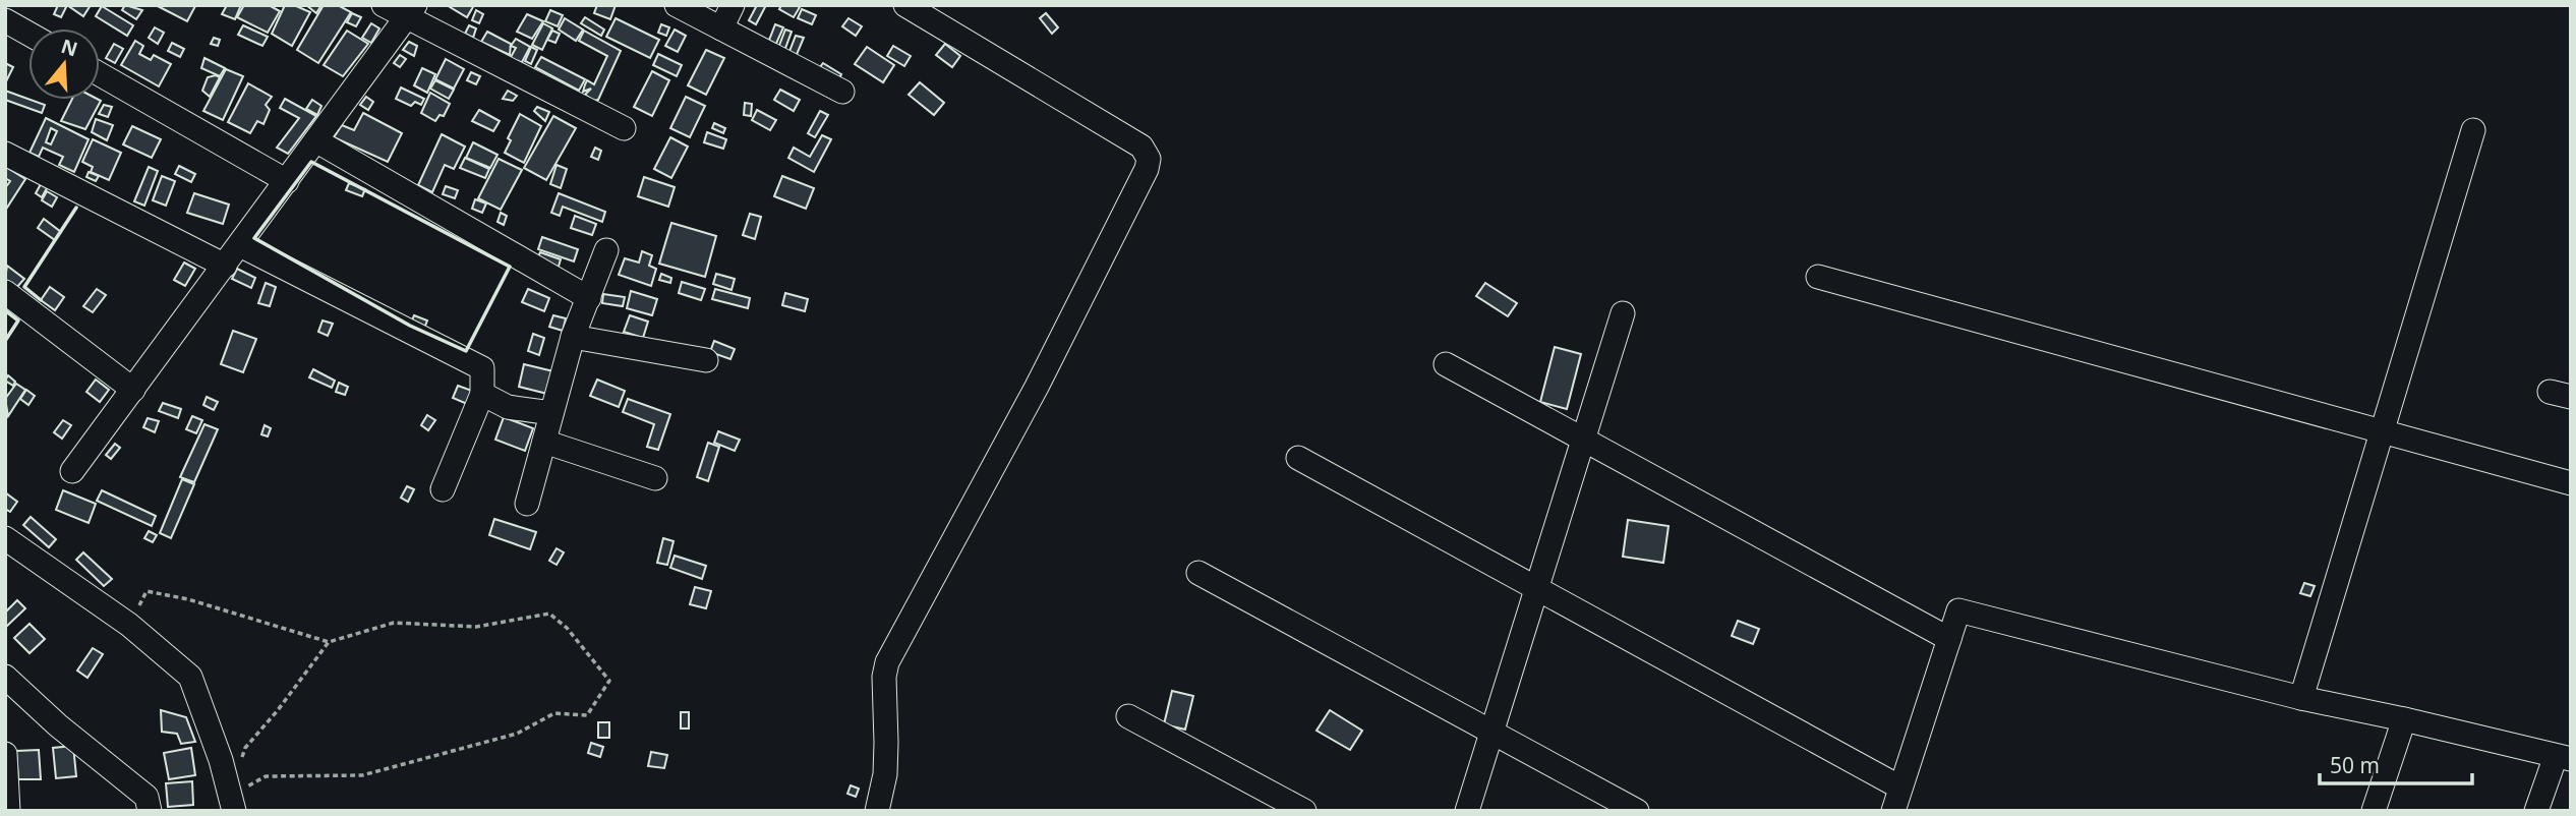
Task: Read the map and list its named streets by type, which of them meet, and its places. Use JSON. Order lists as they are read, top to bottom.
{
  "scale_bar": "50 m",
  "north": "top"
}
